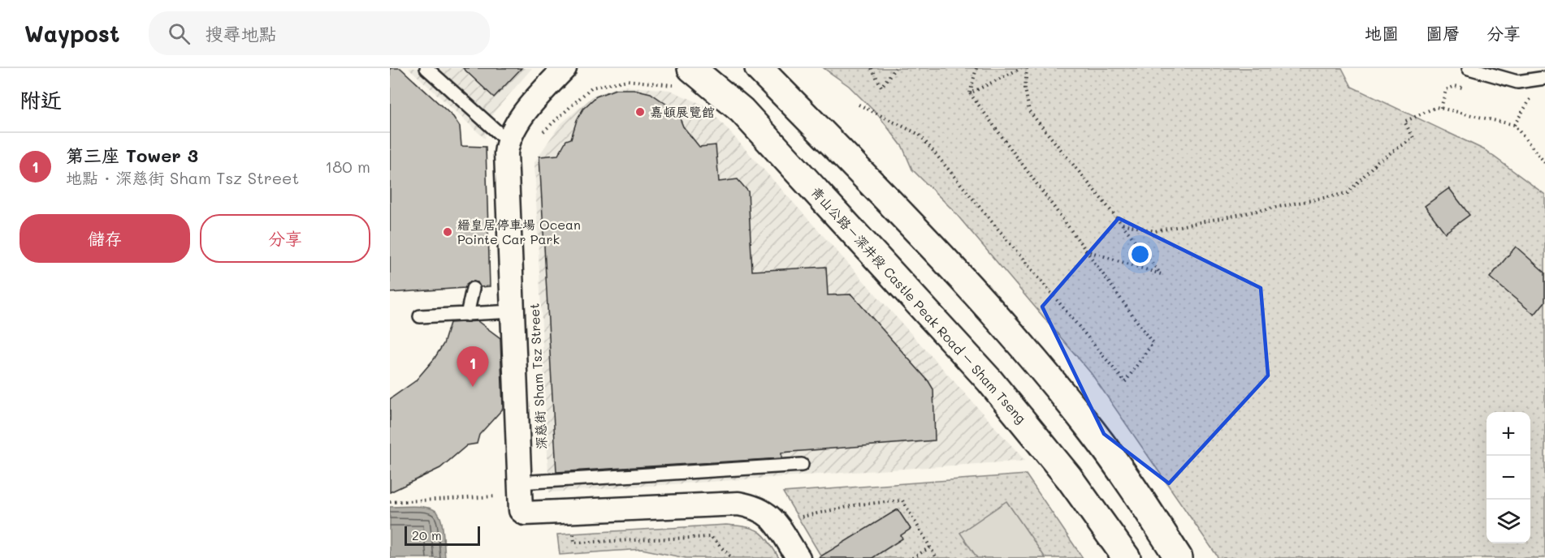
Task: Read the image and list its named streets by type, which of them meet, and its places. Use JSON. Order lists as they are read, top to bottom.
{
  "streets": {
    "main road": ["青山公路－深井段 Castle Peak Road – Sham Tseng"],
    "street": ["深慈街 Sham Tsz Street"]
  },
  "places": ["嘉頓展覽館", "縉皇居停車場 Ocean Pointe Car Park"],
  "scale_bar": "20 m",
  "page": {
    "header": "Waypost",
    "search": "搜尋地點",
    "nav": ["地圖", "圖層", "分享"],
    "heading": "附近",
    "list": [
      {
        "mark": "1",
        "name": "第三座 Tower 3",
        "note": "地點 · 深慈街 Sham Tsz Street",
        "value": "180 m"
      }
    ],
    "buttons": ["儲存", "分享"],
    "pins": "1",
    "map_buttons": ["+", "−"],
    "scale": "20 m"
  }
}
